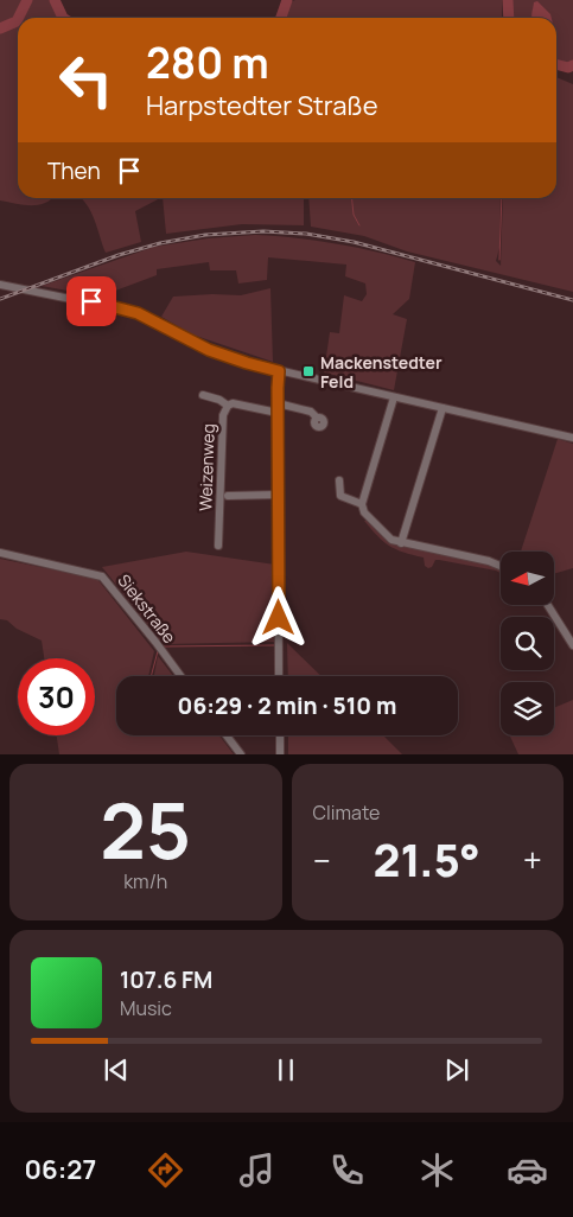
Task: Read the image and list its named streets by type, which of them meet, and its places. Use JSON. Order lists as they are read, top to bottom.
{
  "streets": {
    "street": ["Weizenweg", "Siekstraße"]
  },
  "places": {
    "transit": ["Mackenstedter Feld"]
  },
  "north": "left",
  "page": {
    "turn": ["280 m", "Harpstedter Straße"],
    "then": "Then",
    "limit": "30",
    "trip": "06:29 · 2 min · 510 m",
    "tile": [
      ["25", "km/h"],
      "Climate"
    ],
    "heat": ["−", "21.5°", "+"],
    "song": ["107.6 FM", "Music"],
    "tabs": "06:27"
  }
}
